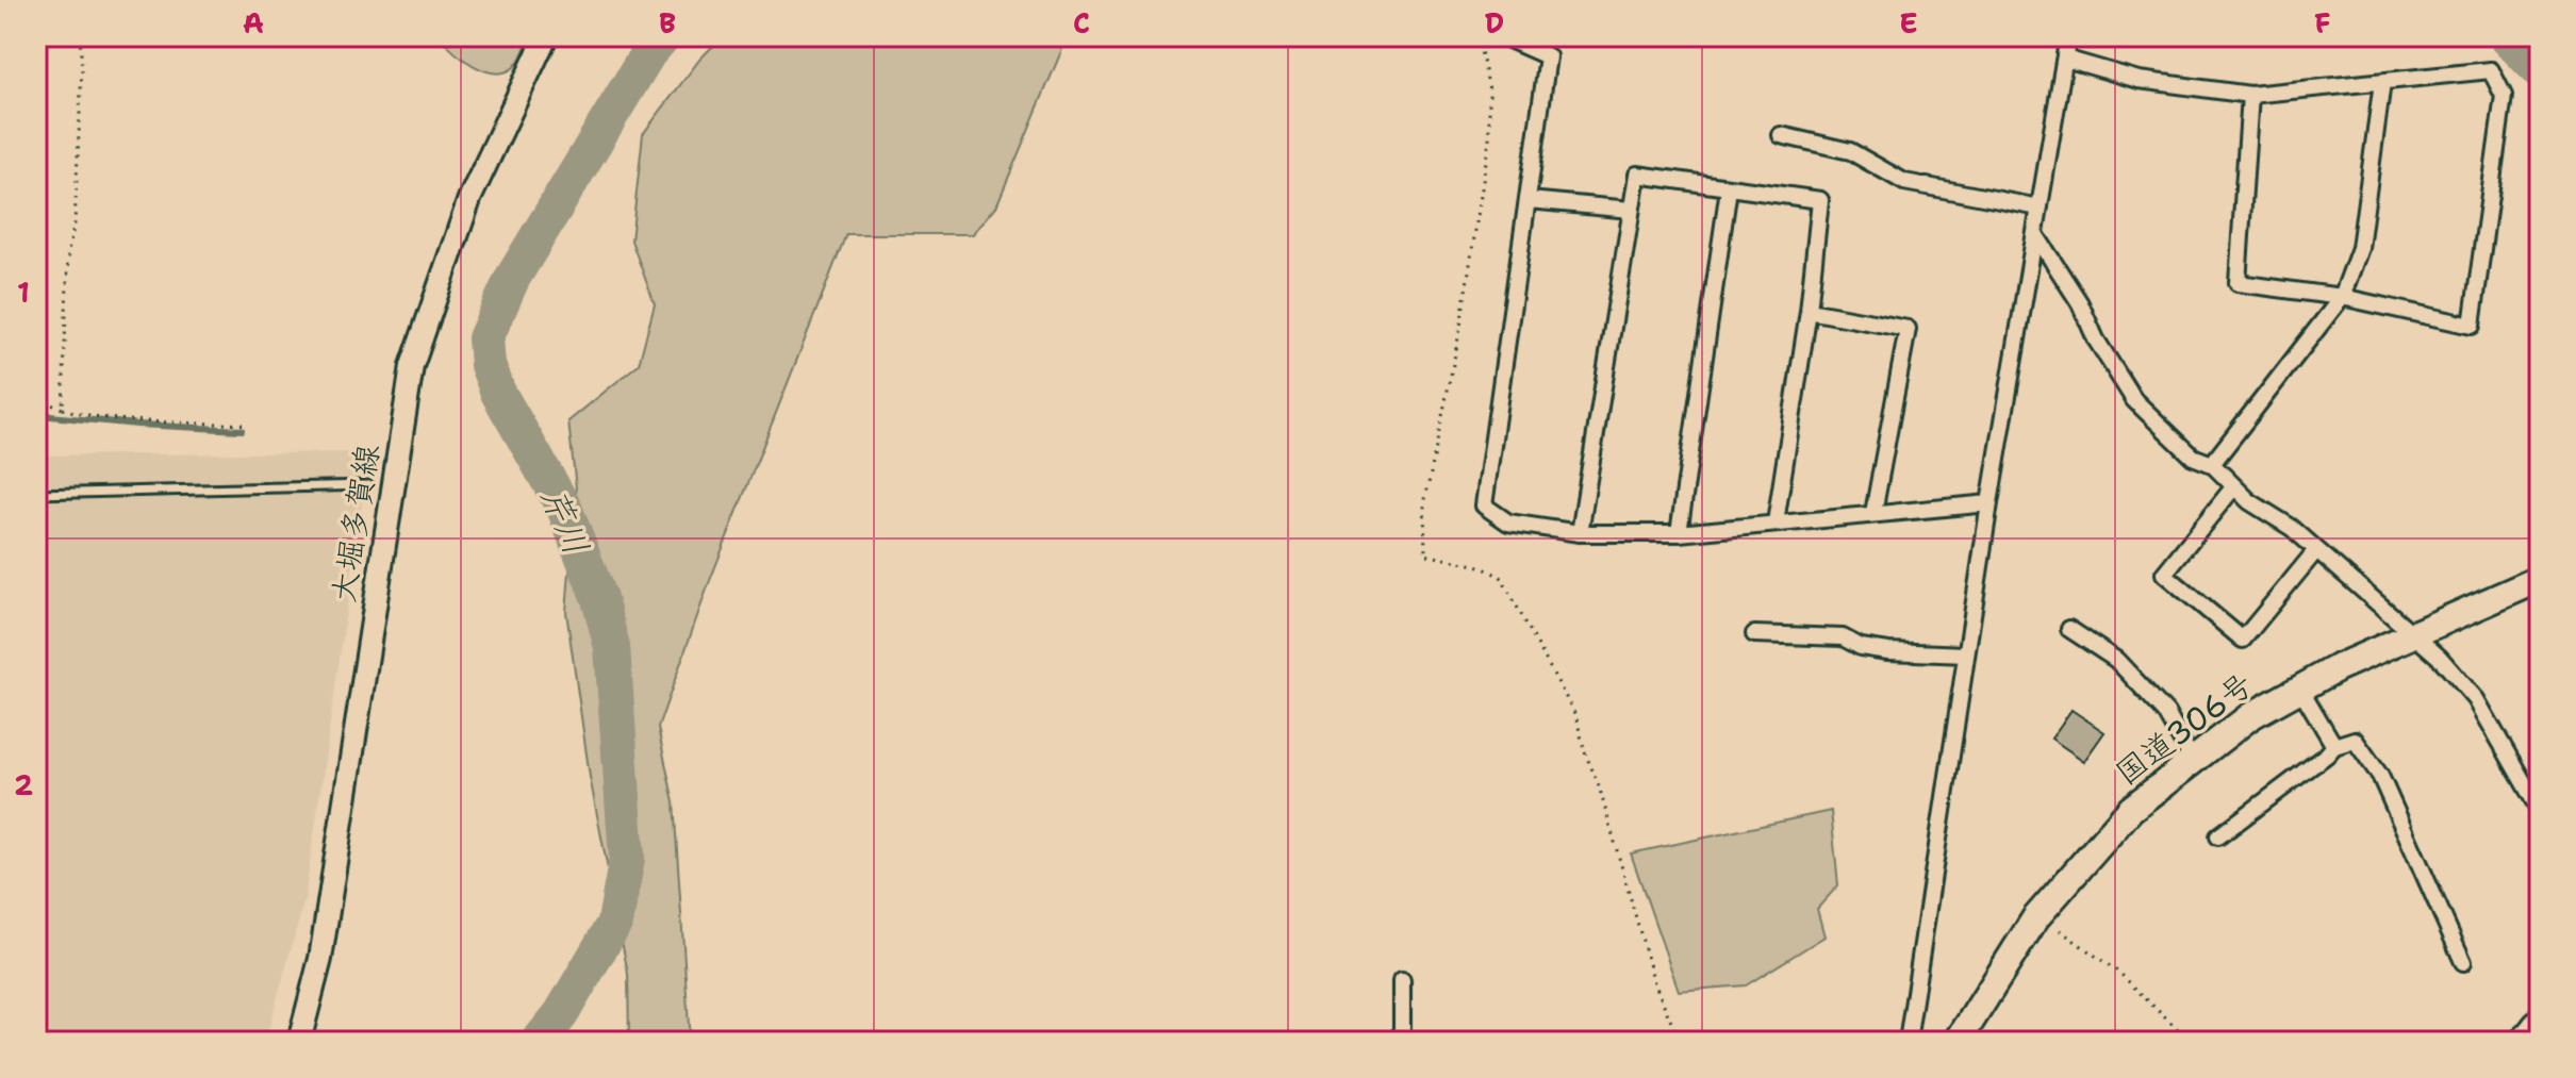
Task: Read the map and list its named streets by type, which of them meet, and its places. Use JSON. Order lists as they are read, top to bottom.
{
  "streets": {
    "highway": ["国道306号"],
    "main road": ["大堀多賀線"]
  },
  "water": ["芹川"],
  "grid": {
    "columns": [
      "A",
      "B",
      "C",
      "D",
      "E",
      "F"
    ],
    "rows": ["1", "2"]
  }
}
